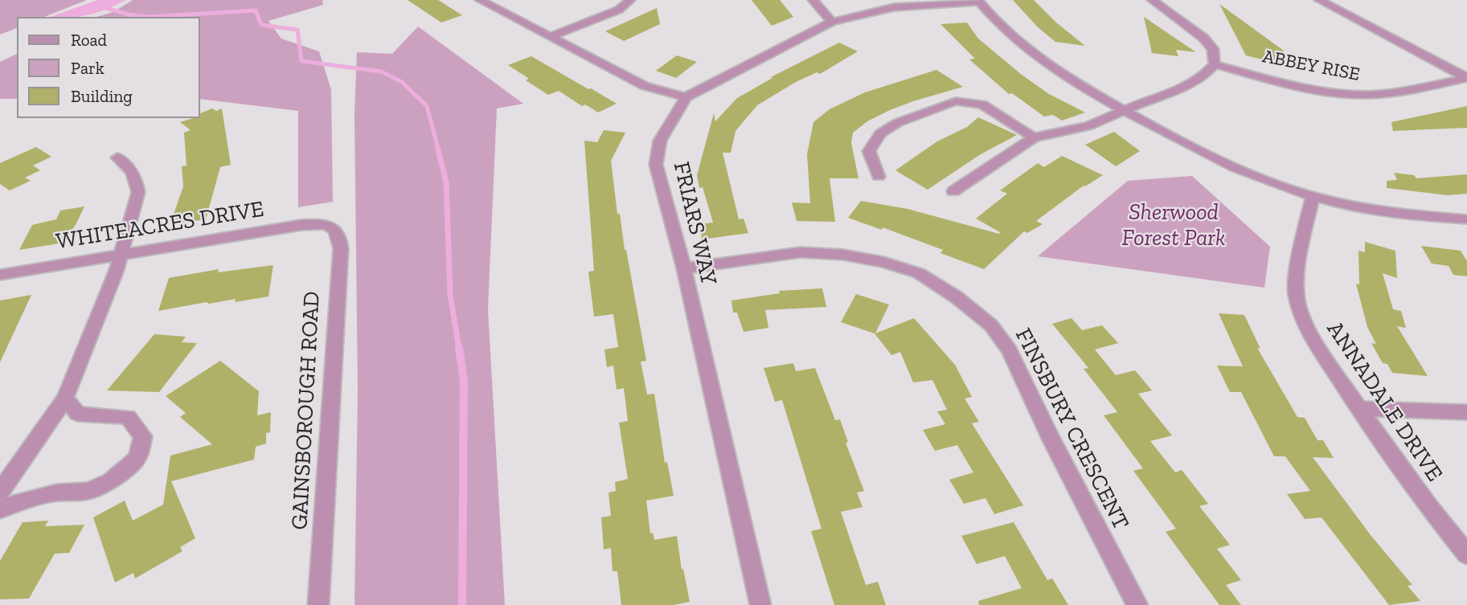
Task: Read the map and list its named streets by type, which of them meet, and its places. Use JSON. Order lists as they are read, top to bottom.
{
  "streets": {
    "street": [
      "ABBEY RISE",
      "FRIARS WAY",
      "WHITEACRES DRIVE",
      "ANNADALE DRIVE",
      "GAINSBOROUGH ROAD",
      "FINSBURY CRESCENT"
    ]
  },
  "crossings": [
    ["FRIARS WAY", "FINSBURY CRESCENT"],
    ["WHITEACRES DRIVE", "GAINSBOROUGH ROAD"]
  ],
  "parks": ["Sherwood Forest Park"],
  "legend": ["Road", "Park", "Building"]
}
